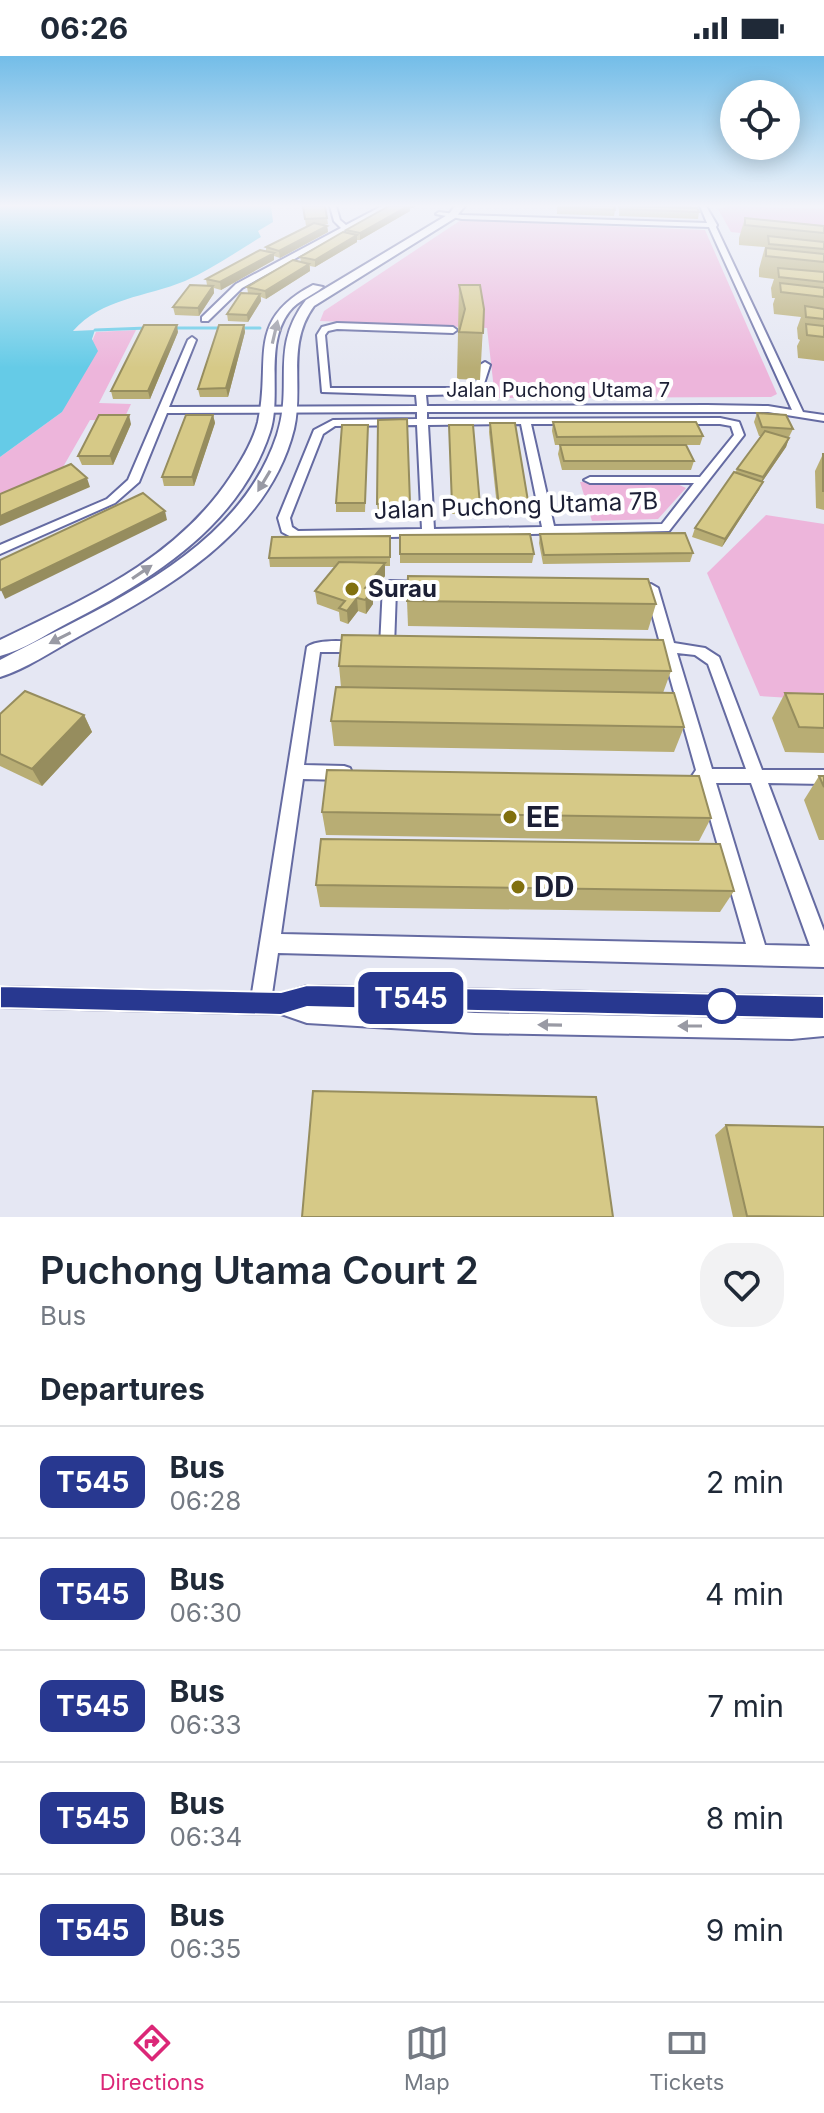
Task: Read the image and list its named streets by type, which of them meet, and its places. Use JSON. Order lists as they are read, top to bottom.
{
  "streets": {
    "street": ["Jalan Puchong Utama 7", "Jalan Puchong Utama 7B"]
  },
  "crossings": [
    ["Jalan Puchong Utama 7", "Jalan Puchong Utama 7B"]
  ],
  "places": ["Surau", "EE", "DD"],
  "lines": ["bus line T545"],
  "page": {
    "status": "06:26",
    "on_map": "T545",
    "heading": [
      ["Puchong Utama Court 2", "Bus"],
      "Departures"
    ],
    "list": [
      {
        "mark": "T545",
        "name": "Bus",
        "note": "06:28",
        "value": "2 min"
      },
      {
        "mark": "T545",
        "name": "Bus",
        "note": "06:30",
        "value": "4 min"
      },
      {
        "mark": "T545",
        "name": "Bus",
        "note": "06:33",
        "value": "7 min"
      },
      {
        "mark": "T545",
        "name": "Bus",
        "note": "06:34",
        "value": "8 min"
      },
      {
        "mark": "T545",
        "name": "Bus",
        "note": "06:35",
        "value": "9 min"
      }
    ],
    "tabs": ["Directions", "Map", "Tickets"]
  }
}
